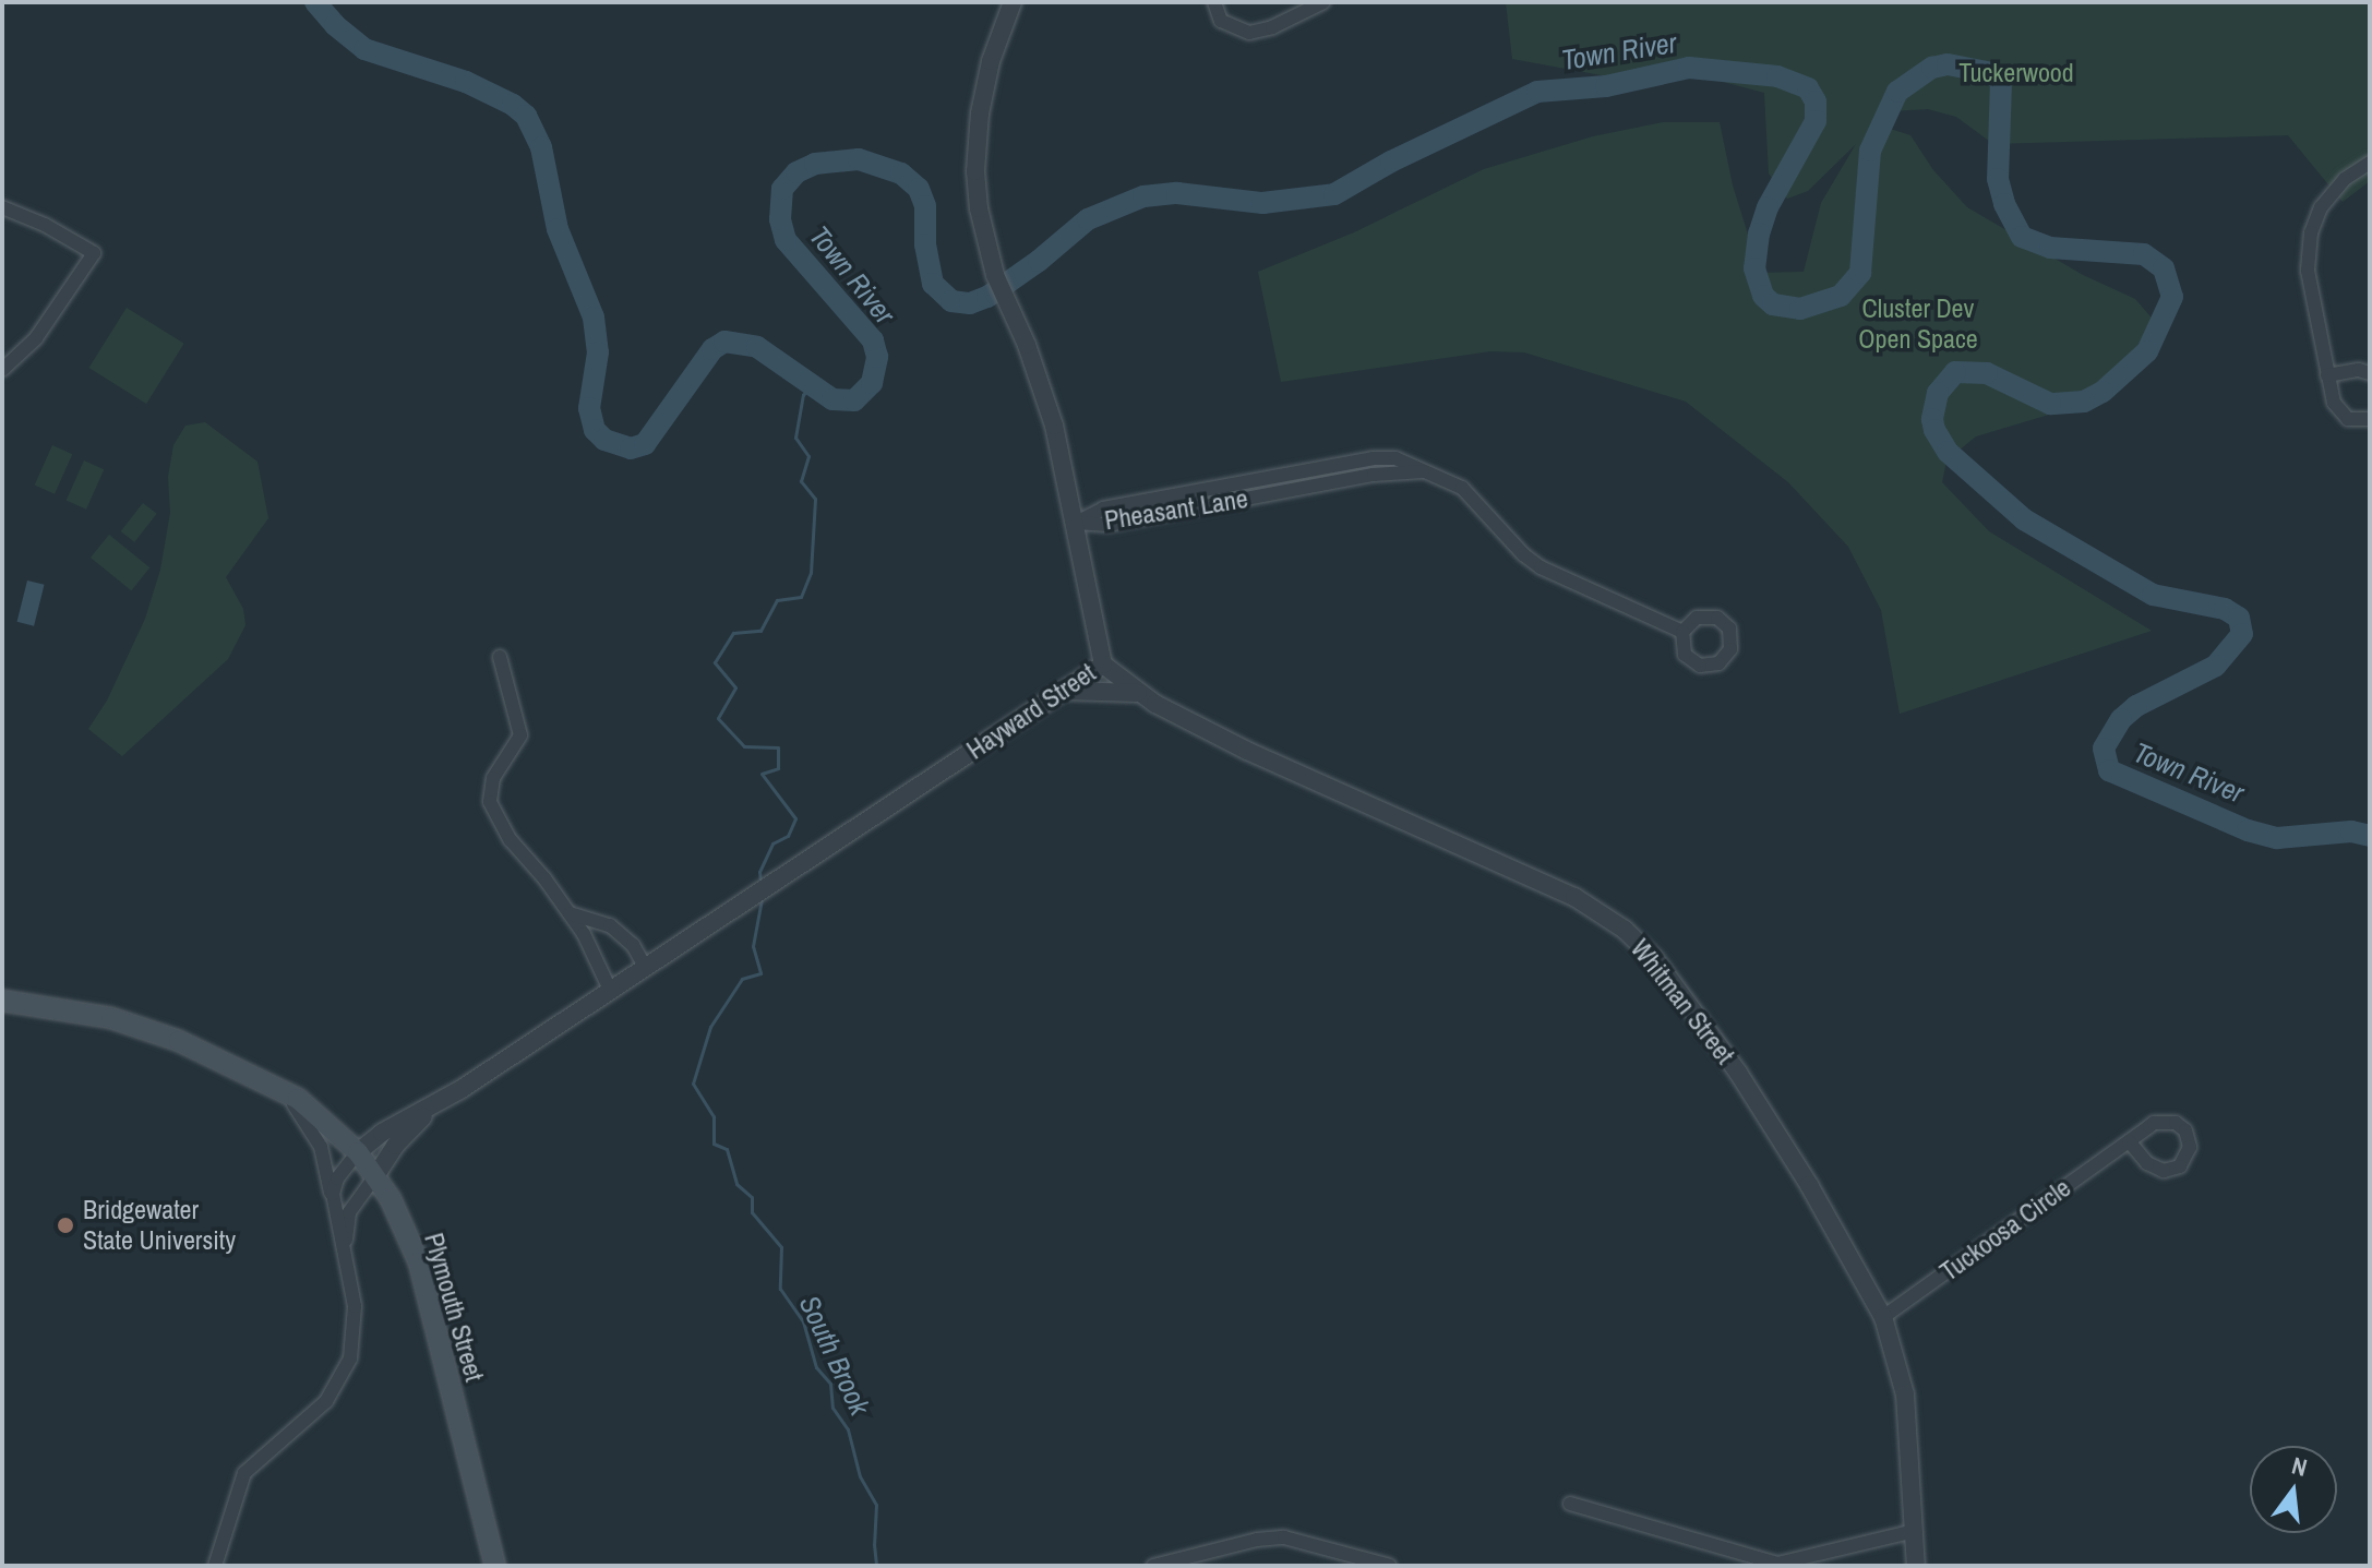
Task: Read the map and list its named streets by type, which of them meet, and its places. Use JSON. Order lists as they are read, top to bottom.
{
  "streets": {
    "main road": ["Plymouth Street"],
    "street": [
      "Pheasant Lane",
      "Hayward Street",
      "Whitman Street",
      "Tuckoosa Circle"
    ]
  },
  "crossings": [
    ["Pheasant Lane", "Hayward Street"],
    ["Hayward Street", "Whitman Street"],
    ["Hayward Street", "Plymouth Street"],
    ["Whitman Street", "Tuckoosa Circle"]
  ],
  "water": ["Town River", "South Brook"],
  "parks": ["Tuckerwood", "Cluster Dev Open Space"],
  "places": ["Bridgewater State University"],
  "north": "top"
}
